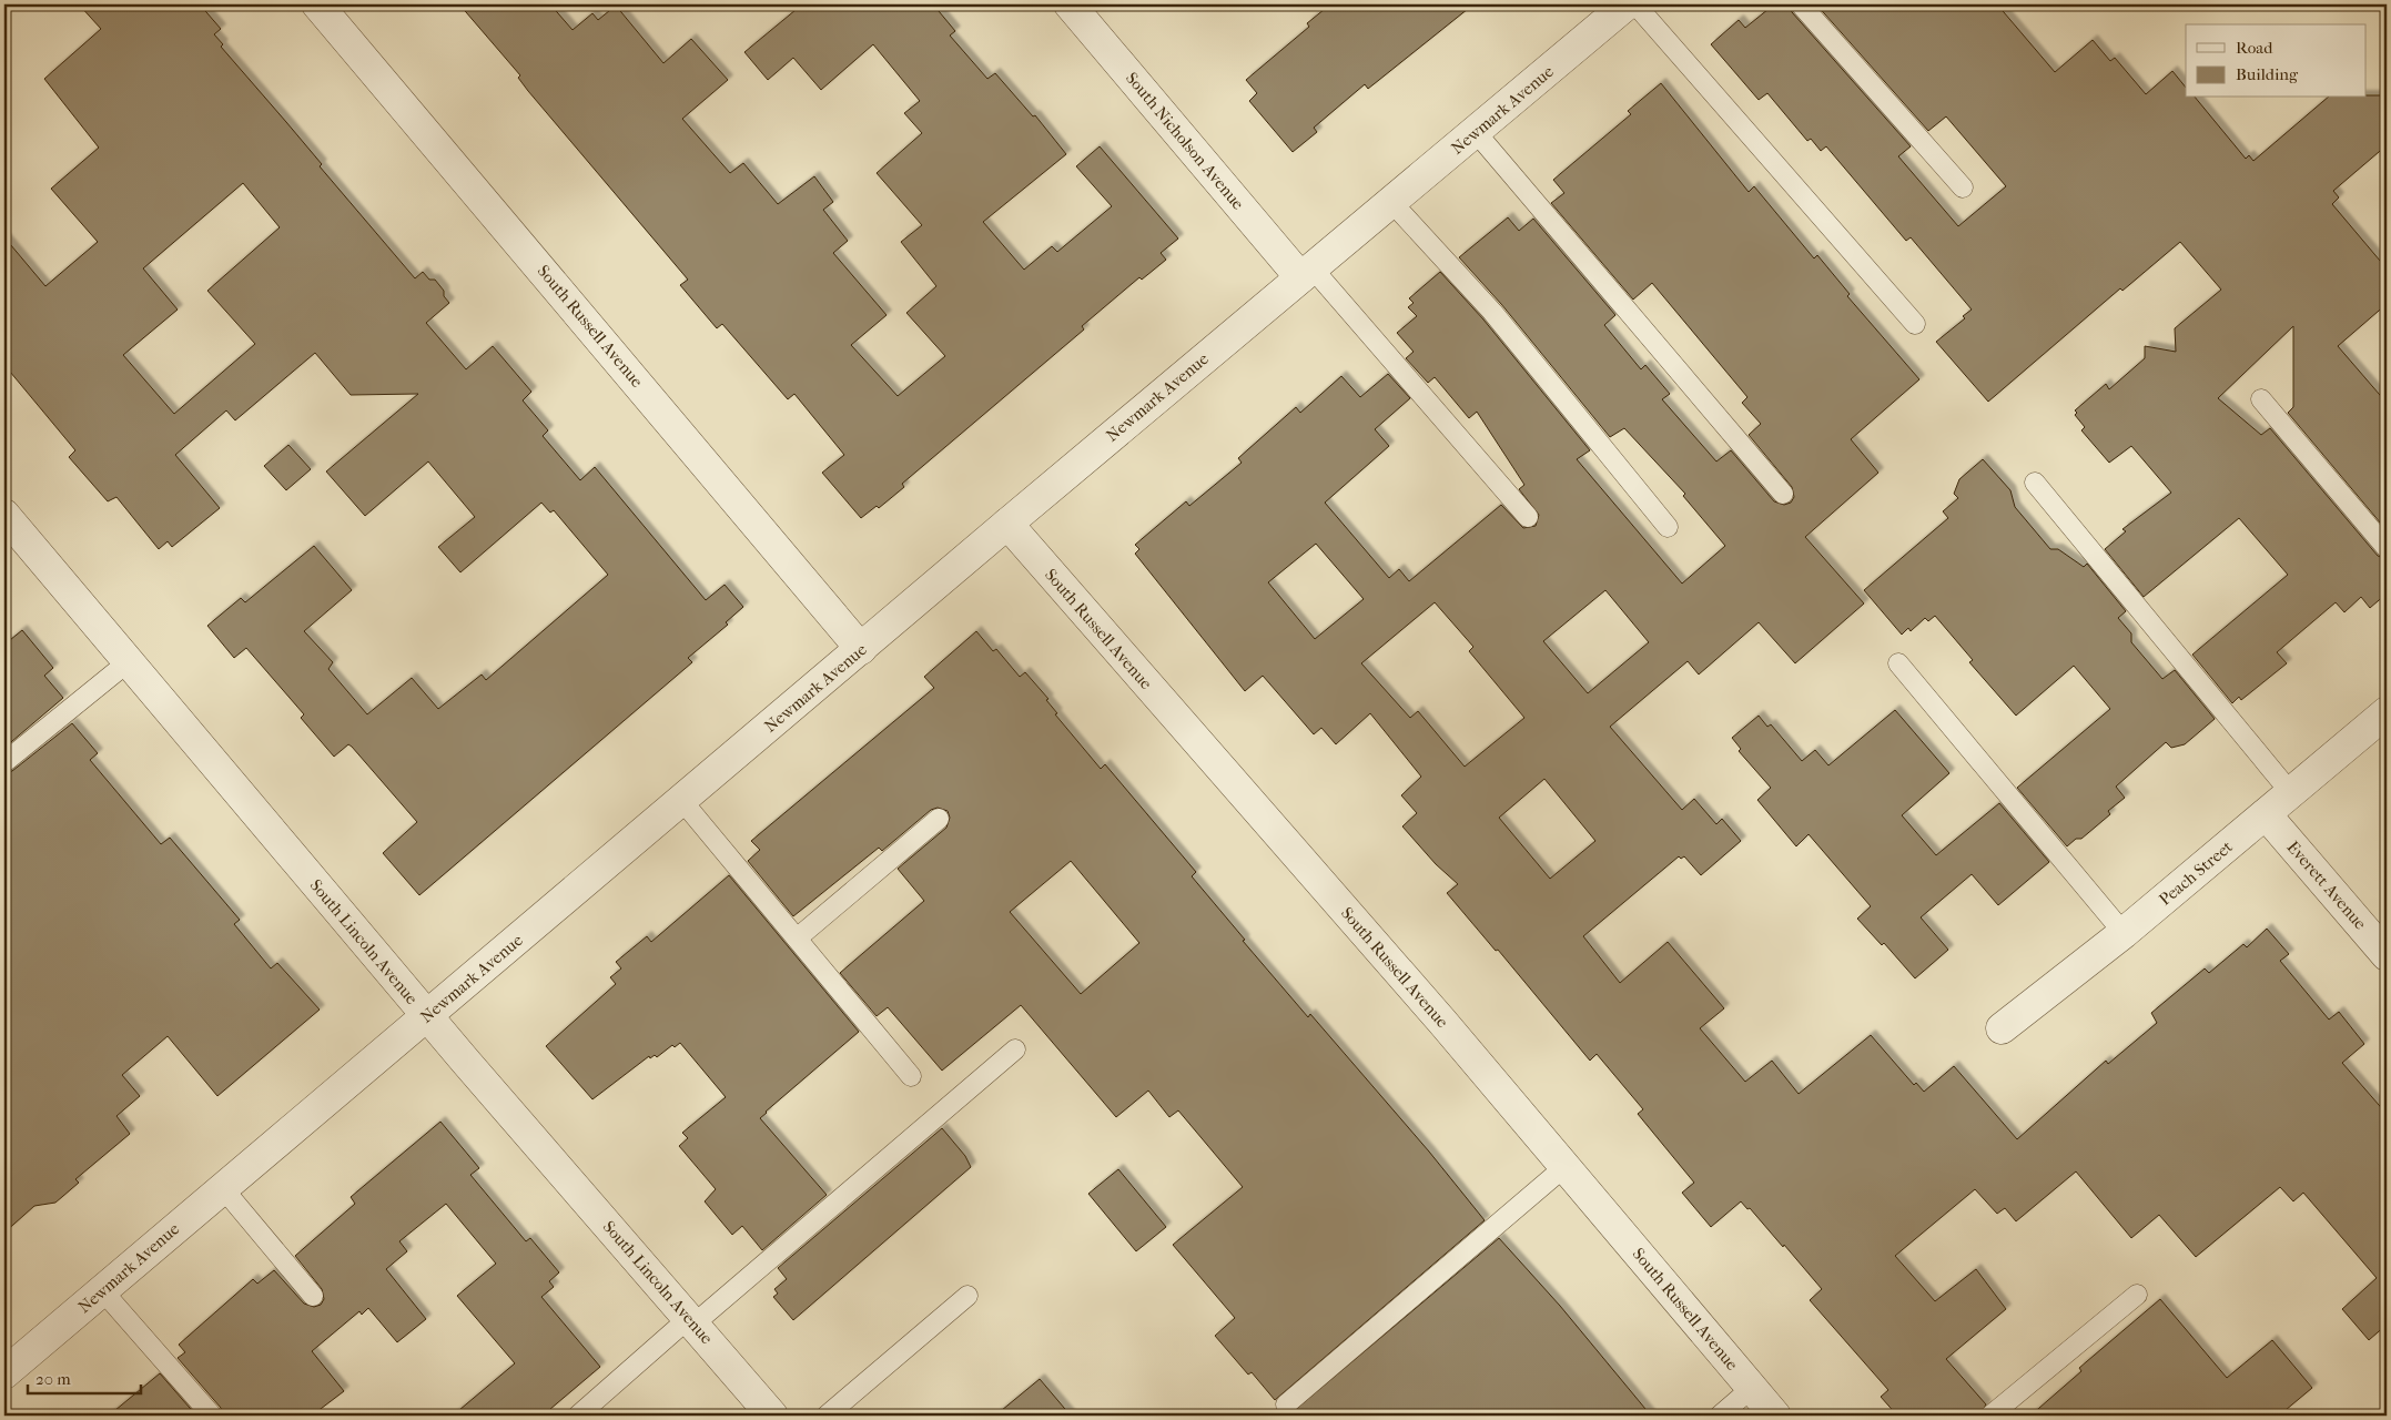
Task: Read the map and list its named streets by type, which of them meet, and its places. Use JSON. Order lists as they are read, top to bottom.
{
  "streets": {
    "street": [
      "Newmark Avenue",
      "South Nicholson Avenue",
      "South Russell Avenue",
      "Peach Street",
      "Everett Avenue",
      "South Lincoln Avenue"
    ]
  },
  "crossings": [
    ["Newmark Avenue", "South Nicholson Avenue"],
    ["Newmark Avenue", "South Russell Avenue"],
    ["Newmark Avenue", "South Lincoln Avenue"],
    ["Peach Street", "Everett Avenue"]
  ],
  "legend": ["Road", "Building"],
  "scale_bar": "20 m"
}
